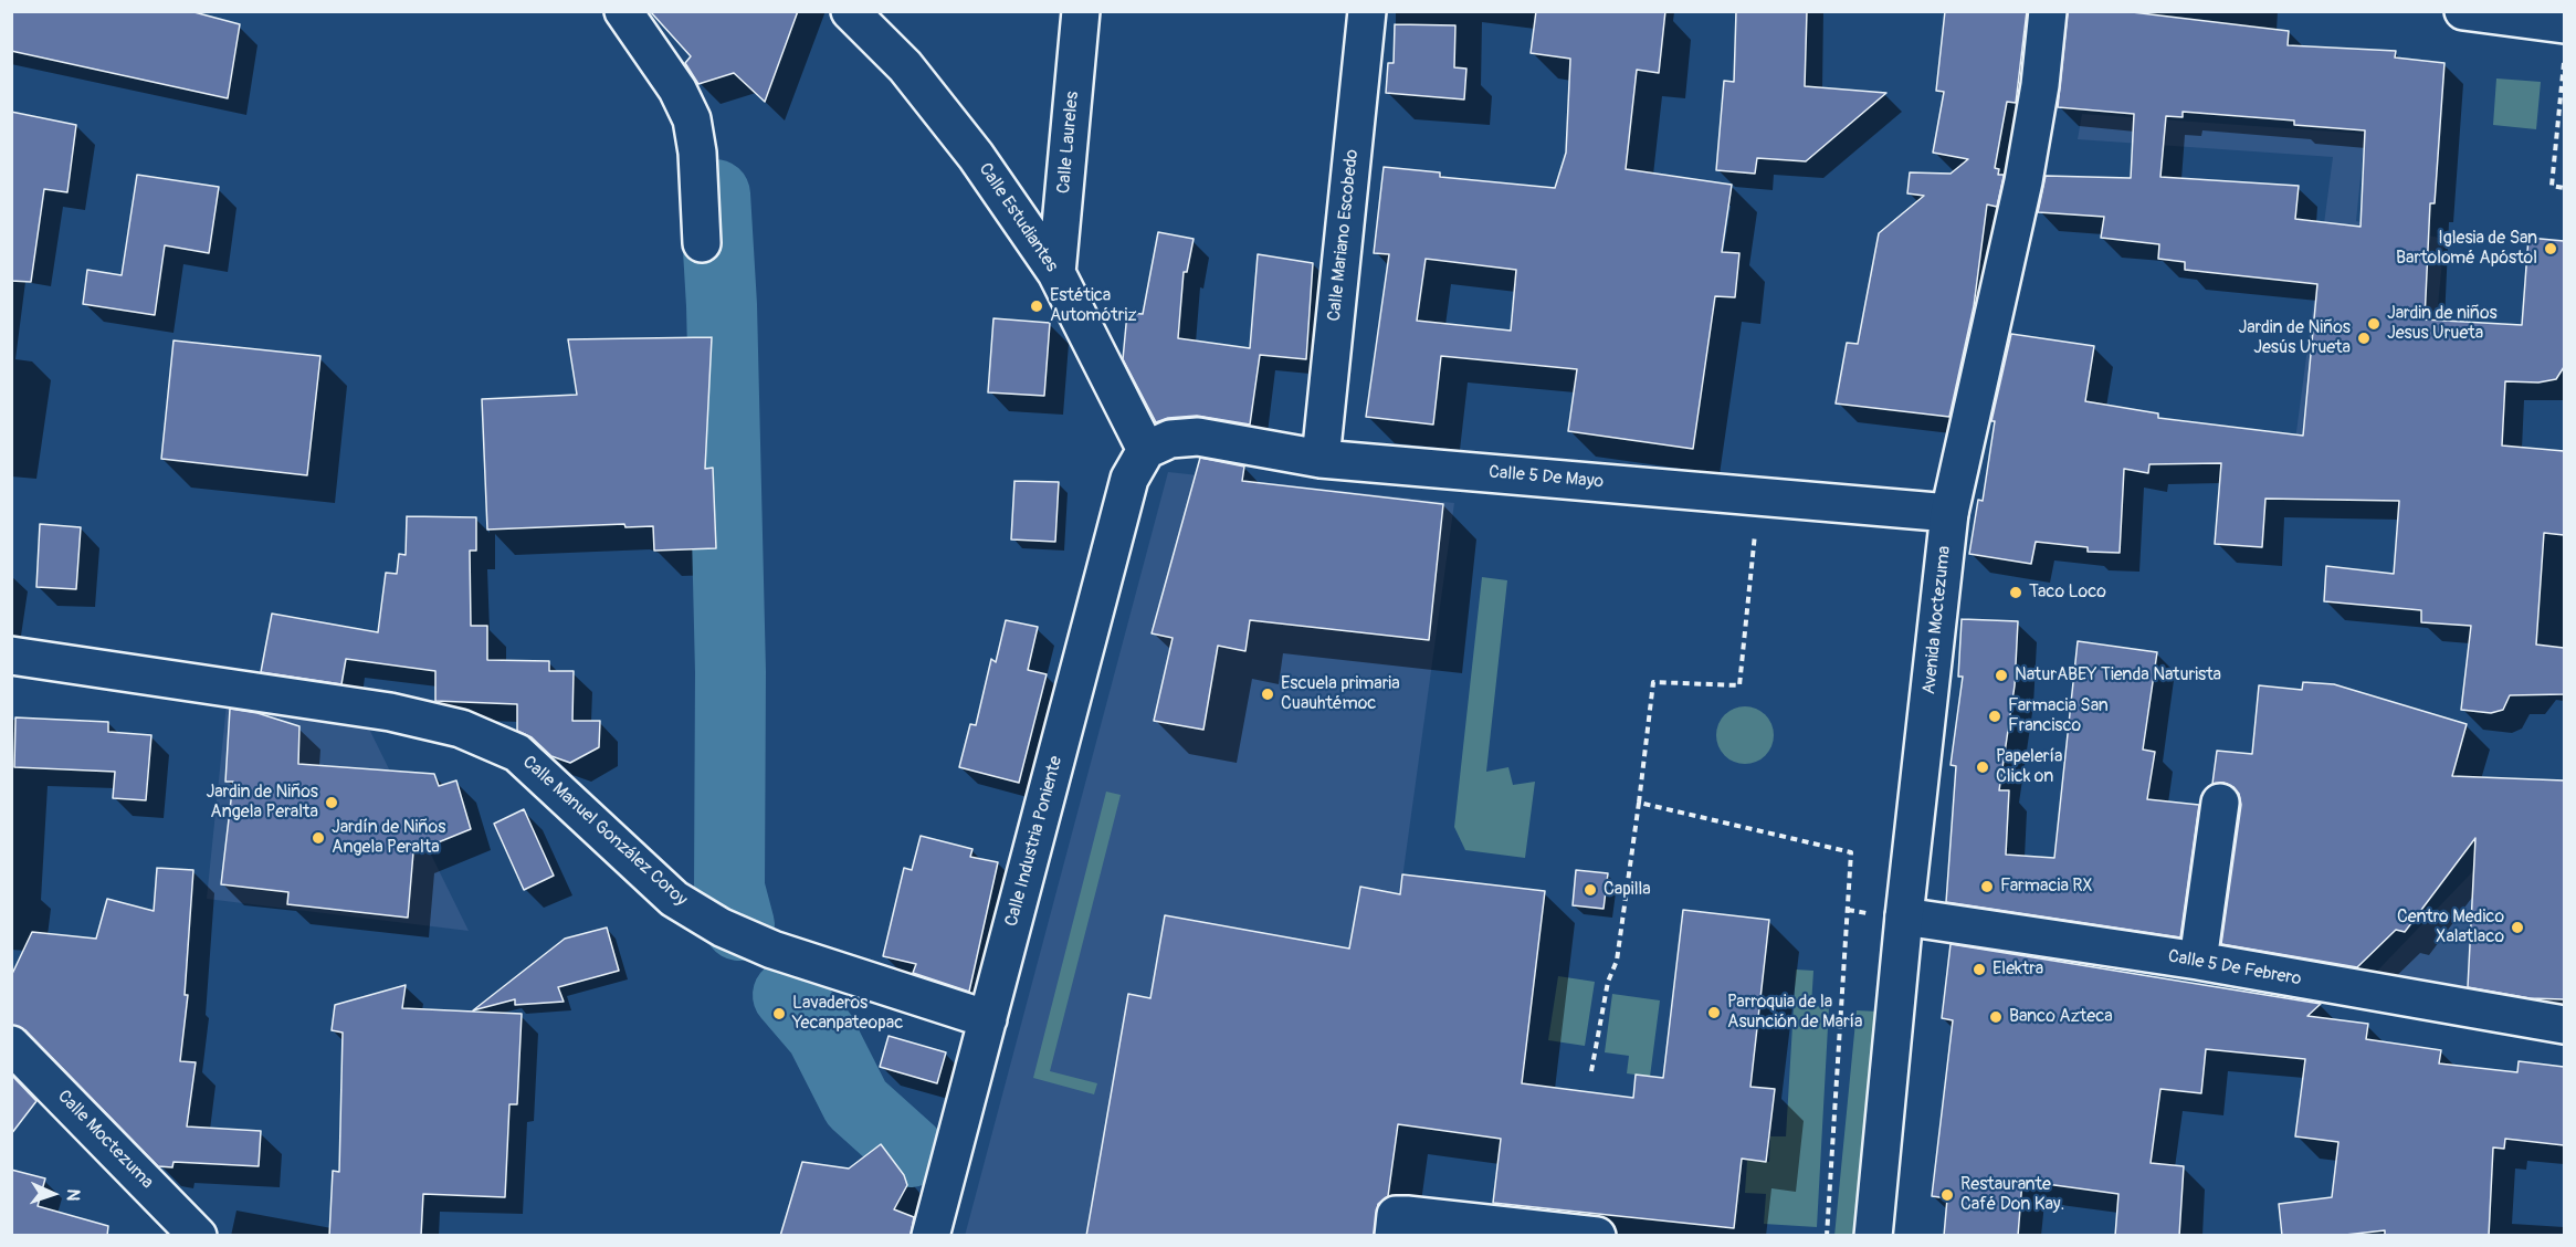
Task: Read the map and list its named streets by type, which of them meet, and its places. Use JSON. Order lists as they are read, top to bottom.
{
  "streets": {
    "street": [
      "Calle Laureles",
      "Calle Estudiantes",
      "Calle Mariano Escobedo",
      "Calle 5 De Mayo",
      "Avenida Moctezuma",
      "Calle Manuel González Coroy",
      "Calle Industria Poniente",
      "Calle 5 De Febrero",
      "Calle Moctezuma"
    ]
  },
  "crossings": [
    ["Calle Laureles", "Calle Estudiantes"],
    ["Calle Estudiantes", "Calle 5 De Mayo"],
    ["Calle Estudiantes", "Calle Industria Poniente"],
    ["Calle Mariano Escobedo", "Calle 5 De Mayo"],
    ["Calle 5 De Mayo", "Avenida Moctezuma"],
    ["Calle 5 De Mayo", "Calle Industria Poniente"],
    ["Avenida Moctezuma", "Calle 5 De Febrero"],
    ["Calle Manuel González Coroy", "Calle Industria Poniente"]
  ],
  "places": [
    "Iglesia de San Bartolomé Apóstol",
    "Estética Automótriz",
    "Jardin de niños Jesus Urueta",
    "Jardin de Niños Jesús Urueta",
    "Taco Loco",
    "NaturABEY Tienda Naturista",
    "Escuela primaria Cuauhtémoc",
    "Farmacia San Francisco",
    "Papelería Click on",
    "Jardin de Niños Angela Peralta",
    "Jardín de Niños Angela Peralta",
    "Farmacia RX",
    "Capilla",
    "Centro Medico Xalatlaco",
    "Elektra",
    "Parroquia de la Asunción de María",
    "Lavaderos Yecanpateopac",
    "Banco Azteca",
    "Restaurante Café Don Kay."
  ],
  "north": "right"
}
